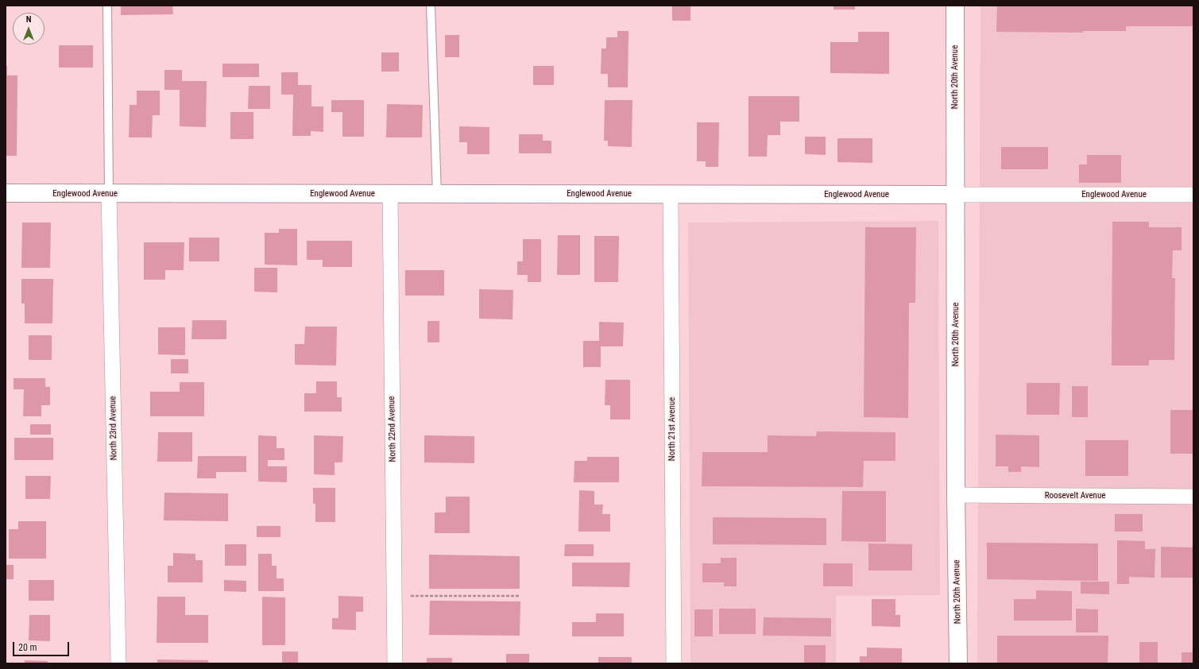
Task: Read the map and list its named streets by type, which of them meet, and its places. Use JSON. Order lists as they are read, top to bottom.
{
  "streets": {
    "street": [
      "North 20th Avenue",
      "Englewood Avenue",
      "North 23rd Avenue",
      "North 22nd Avenue",
      "North 21st Avenue",
      "Roosevelt Avenue"
    ]
  },
  "crossings": [
    ["North 20th Avenue", "Englewood Avenue"],
    ["North 20th Avenue", "Roosevelt Avenue"],
    ["Englewood Avenue", "North 23rd Avenue"],
    ["Englewood Avenue", "North 22nd Avenue"],
    ["Englewood Avenue", "North 21st Avenue"]
  ],
  "scale_bar": "20 m",
  "north": "top"
}
